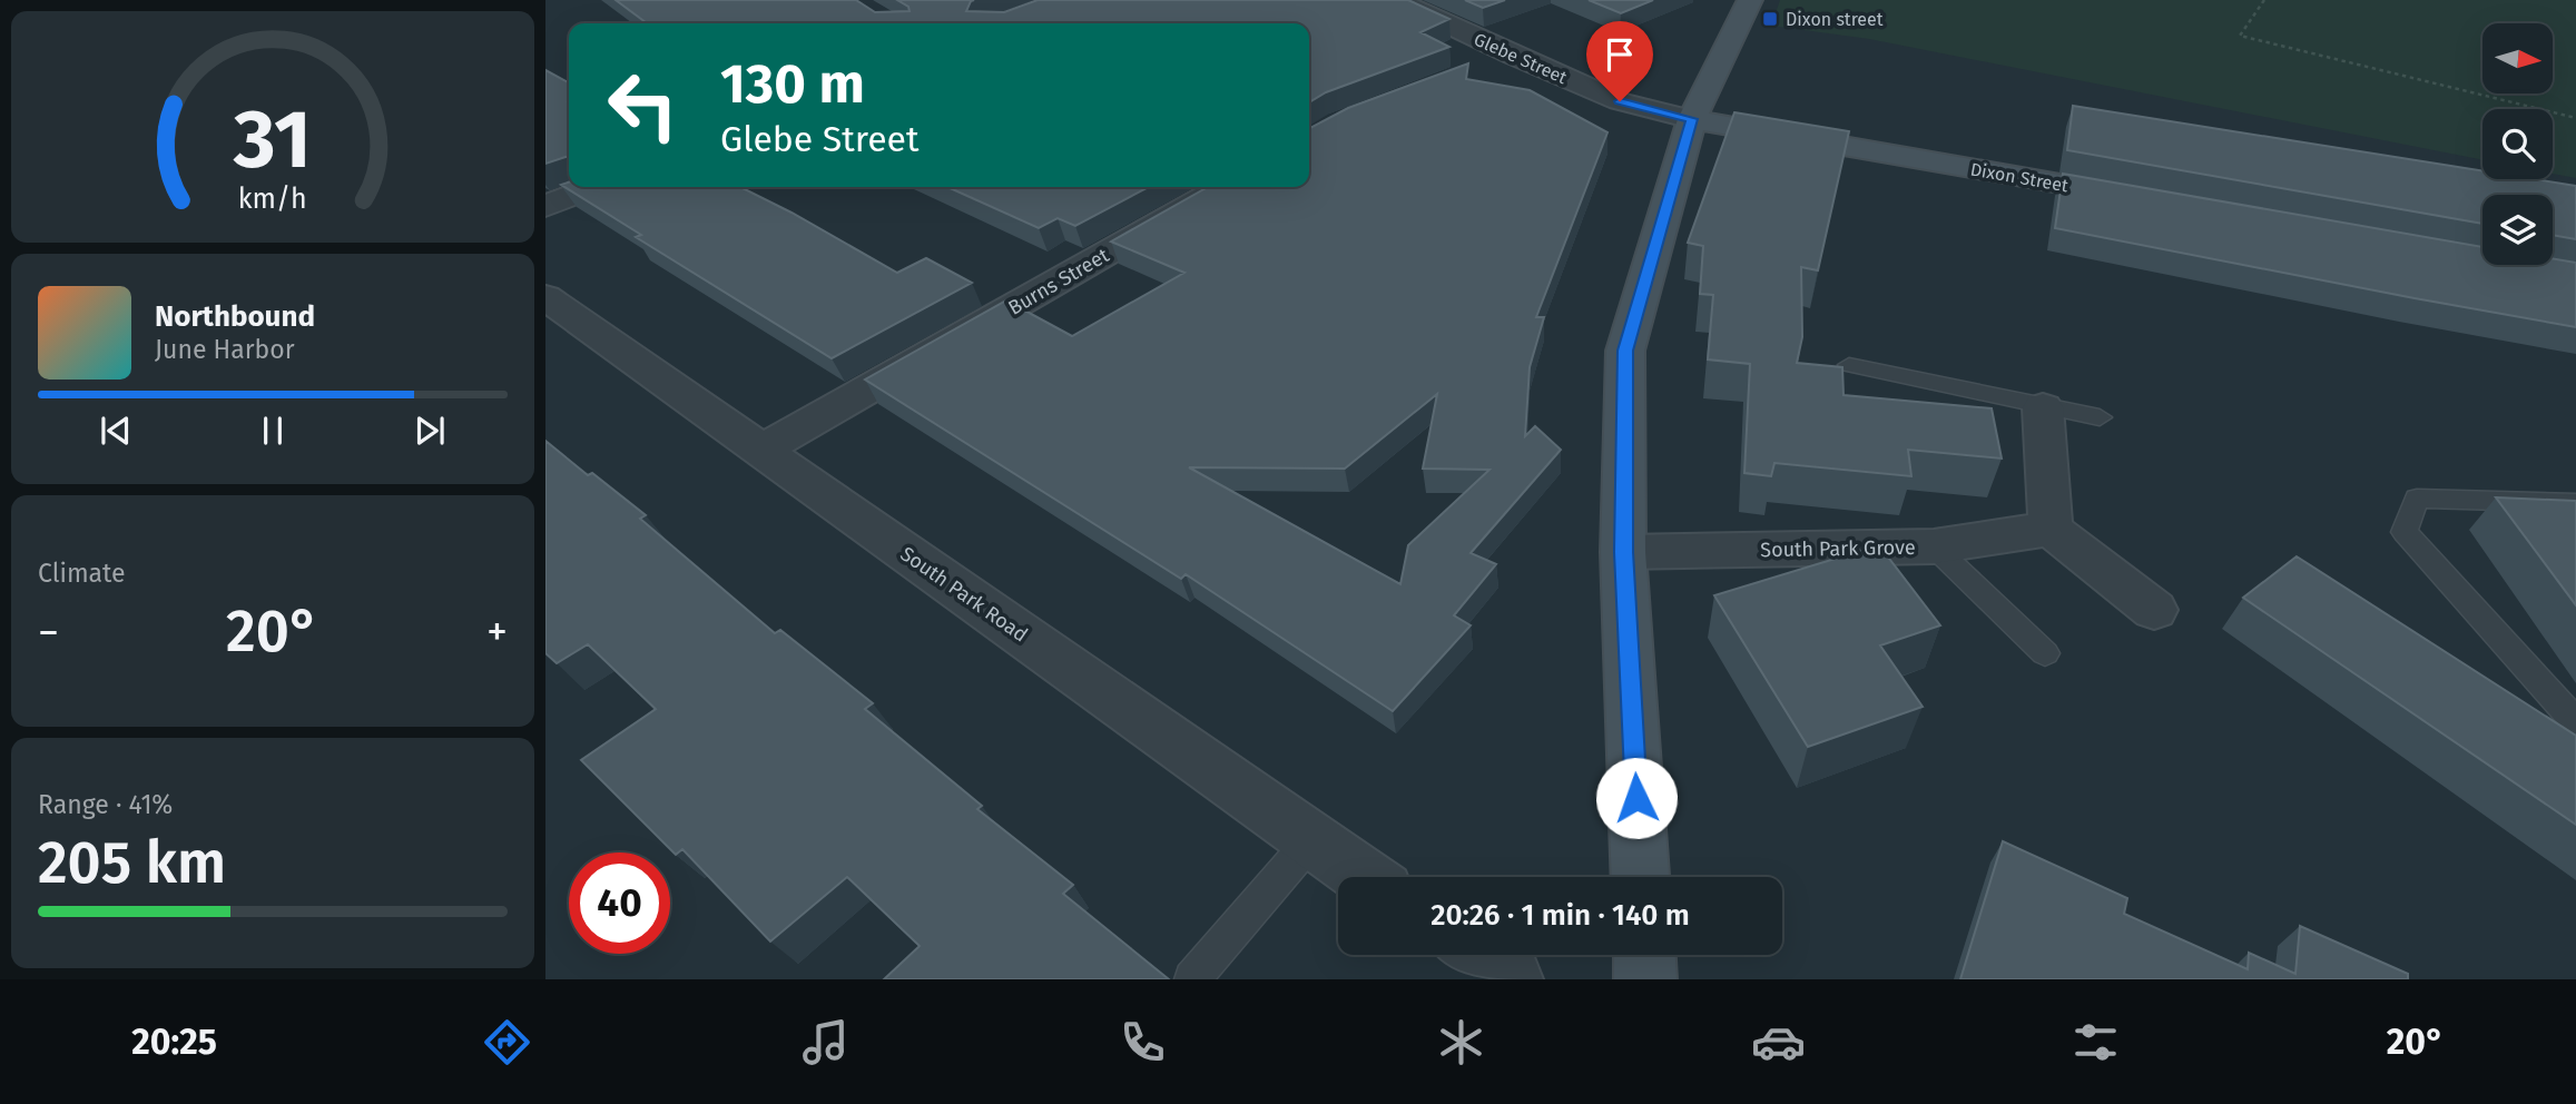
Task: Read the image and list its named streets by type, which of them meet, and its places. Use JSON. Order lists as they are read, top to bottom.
{
  "streets": {
    "street": [
      "Glebe Street",
      "Dixon Street",
      "Burns Street",
      "South Park Grove",
      "South Park Road"
    ]
  },
  "crossings": [
    ["Glebe Street", "Dixon Street"],
    ["Burns Street", "South Park Road"]
  ],
  "places": {
    "transit": ["Dixon street"]
  },
  "north": "right",
  "page": {
    "turn": ["130 m", "Glebe Street"],
    "song": ["Northbound", "June Harbor"],
    "tile": [
      "Climate",
      ["Range · 41%", "205 km"]
    ],
    "heat": ["−", "20°", "+"],
    "limit": "40",
    "trip": "20:26 · 1 min · 140 m",
    "tabs": ["20:25", "20°"],
    "gauge": ["31", "km/h"]
  }
}
